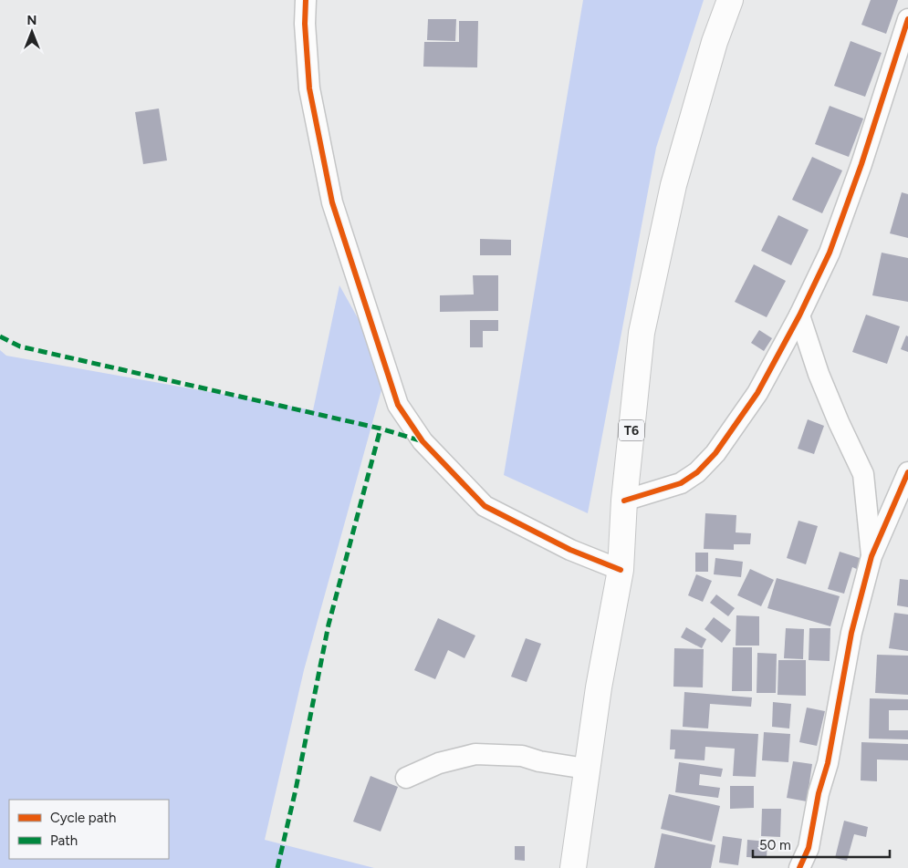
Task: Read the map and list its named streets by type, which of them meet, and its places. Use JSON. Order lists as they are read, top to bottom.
{
  "streets": {
    "highway": ["T6"]
  },
  "legend": ["Cycle path", "Path"],
  "scale_bar": "50 m",
  "north": "top"
}
